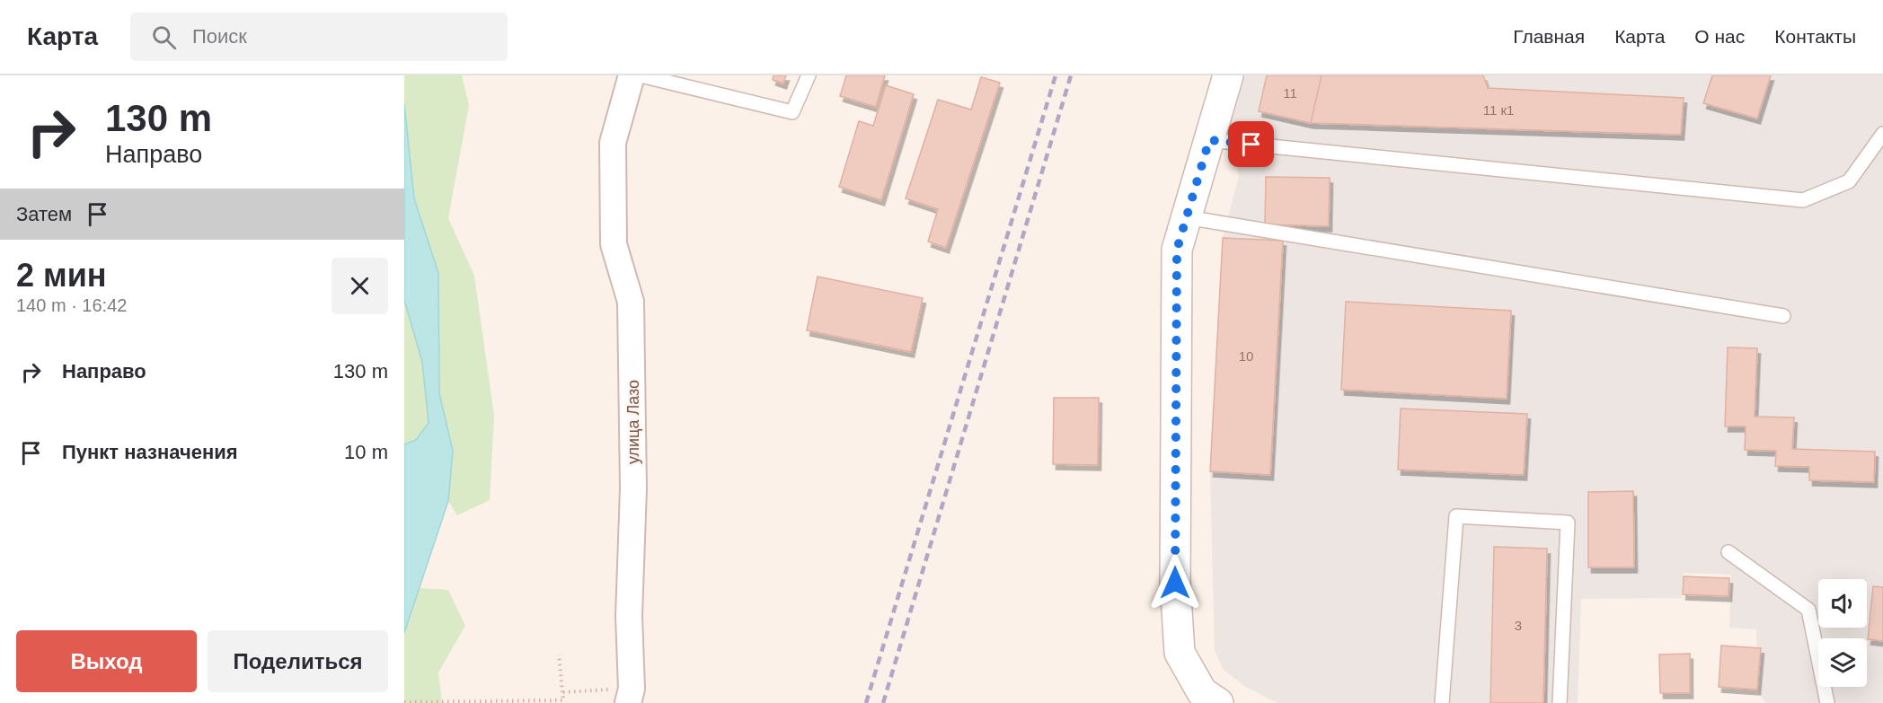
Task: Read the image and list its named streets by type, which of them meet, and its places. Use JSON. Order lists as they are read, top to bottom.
{
  "streets": {
    "street": ["улица Лазо"]
  },
  "house_numbers": [
    "11",
    "11 к1",
    "10",
    "3"
  ],
  "page": {
    "header": "Карта",
    "search": "Поиск",
    "nav": [
      "Главная",
      "Карта",
      "О нас",
      "Контакты"
    ],
    "turn": ["130 m", "Направо"],
    "then": "Затем",
    "heading": ["2 мин", "140 m · 16:42"],
    "list": [
      {
        "name": "Направо",
        "value": "130 m"
      },
      {
        "name": "Пункт назначения",
        "value": "10 m"
      }
    ],
    "buttons": ["Выход", "Поделиться"]
  }
}
